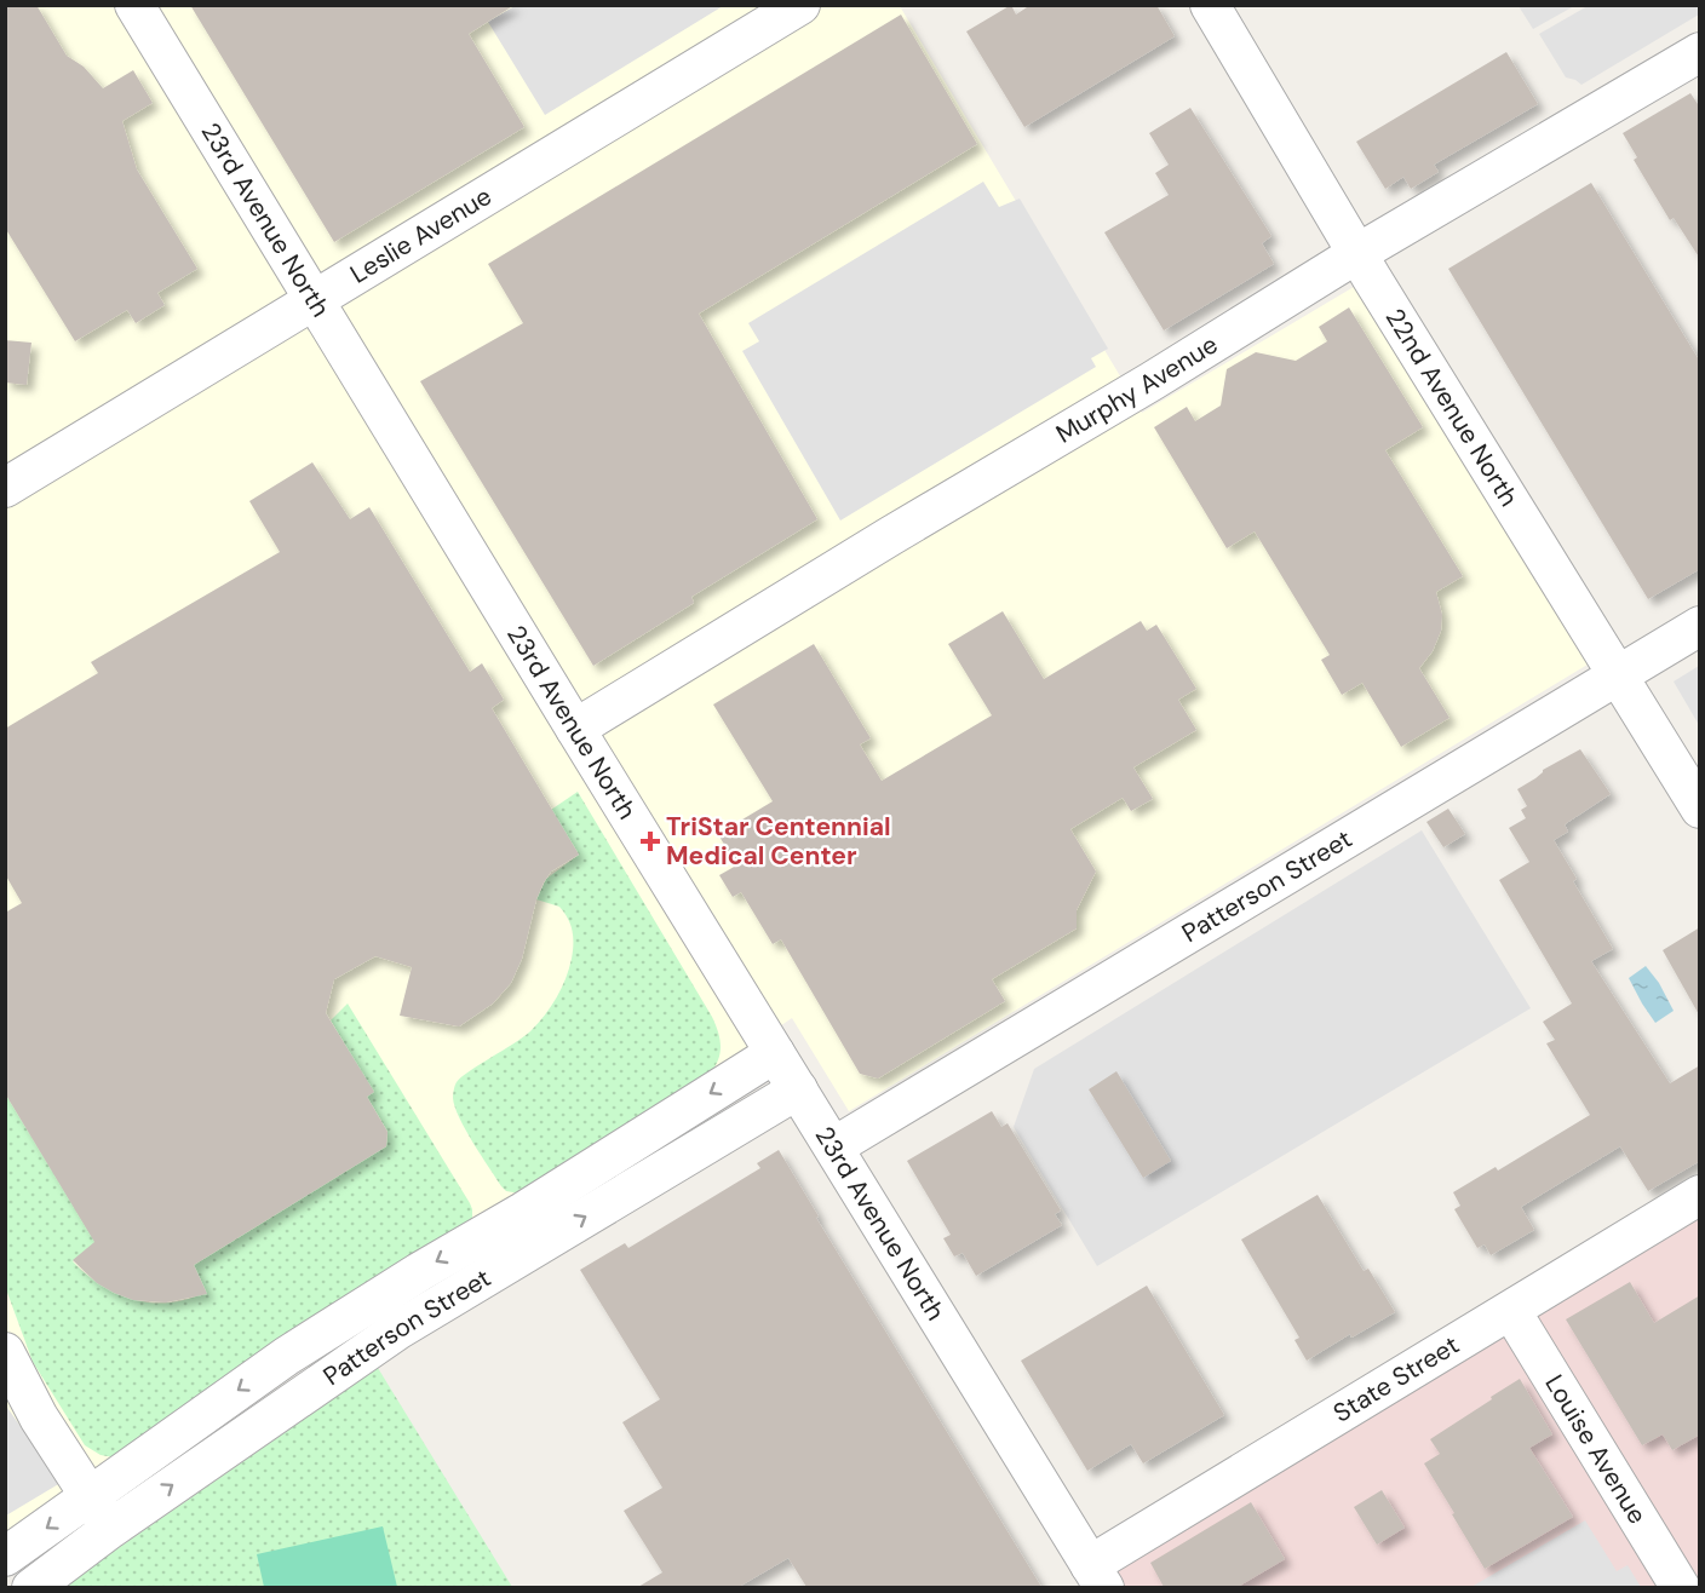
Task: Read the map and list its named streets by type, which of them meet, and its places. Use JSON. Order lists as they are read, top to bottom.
{
  "streets": {
    "street": [
      "23rd Avenue North",
      "Leslie Avenue",
      "Murphy Avenue",
      "22nd Avenue North",
      "Patterson Street",
      "State Street",
      "Louise Avenue"
    ]
  },
  "crossings": [
    ["23rd Avenue North", "Leslie Avenue"],
    ["23rd Avenue North", "Murphy Avenue"],
    ["23rd Avenue North", "Patterson Street"],
    ["23rd Avenue North", "State Street"],
    ["Murphy Avenue", "22nd Avenue North"],
    ["22nd Avenue North", "Patterson Street"],
    ["State Street", "Louise Avenue"]
  ],
  "places": {
    "health": ["TriStar Centennial Medical Center"]
  }
}
